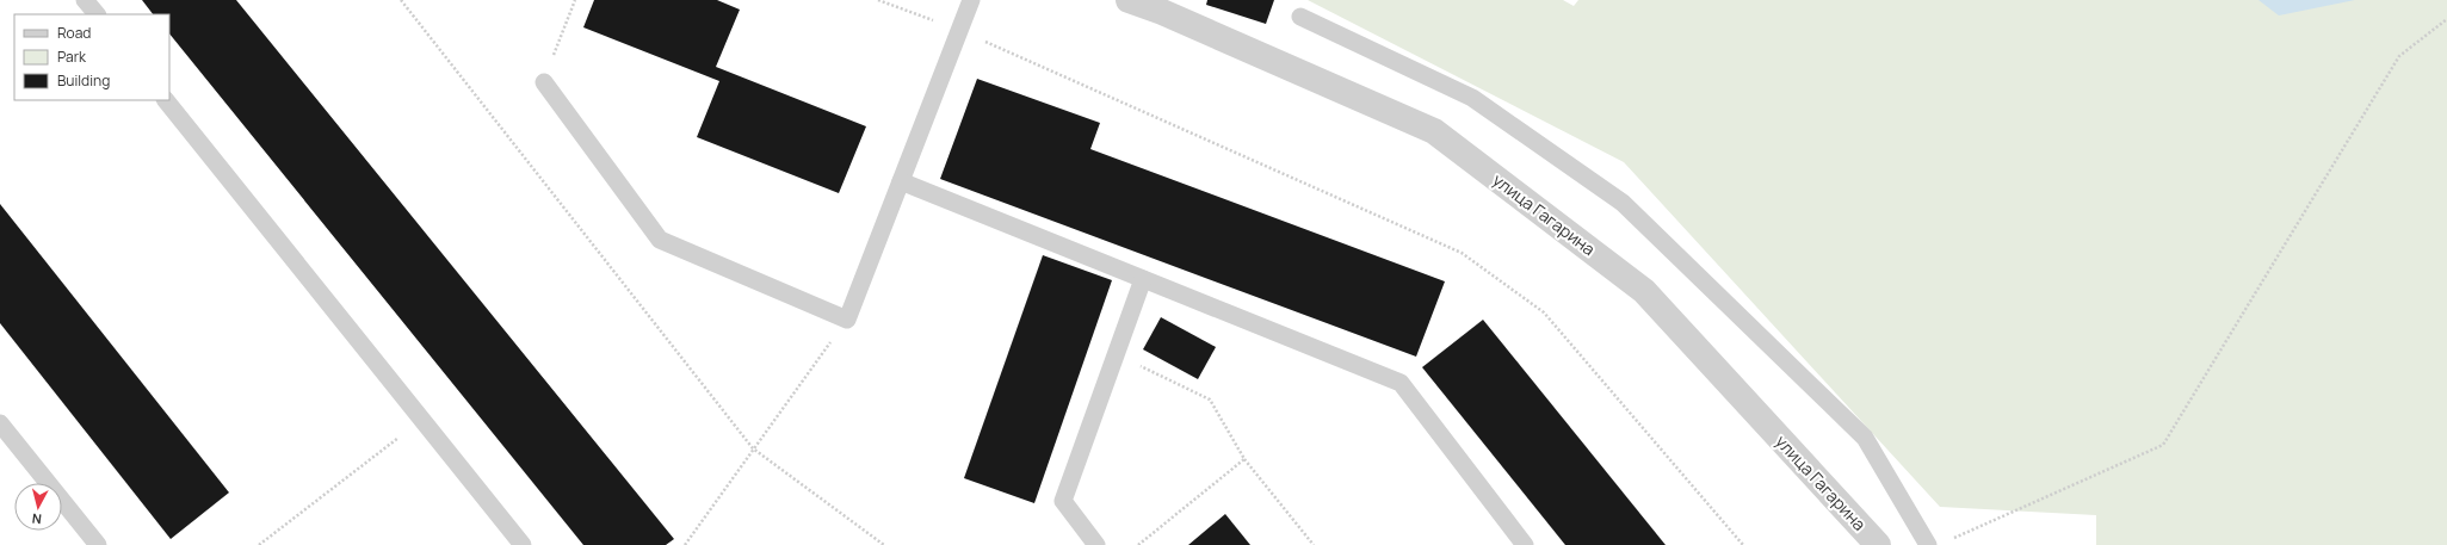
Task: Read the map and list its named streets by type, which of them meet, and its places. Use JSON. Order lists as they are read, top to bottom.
{
  "streets": {
    "street": ["улица Гагарина"]
  },
  "legend": ["Road", "Park", "Building"],
  "north": "bottom"
}
